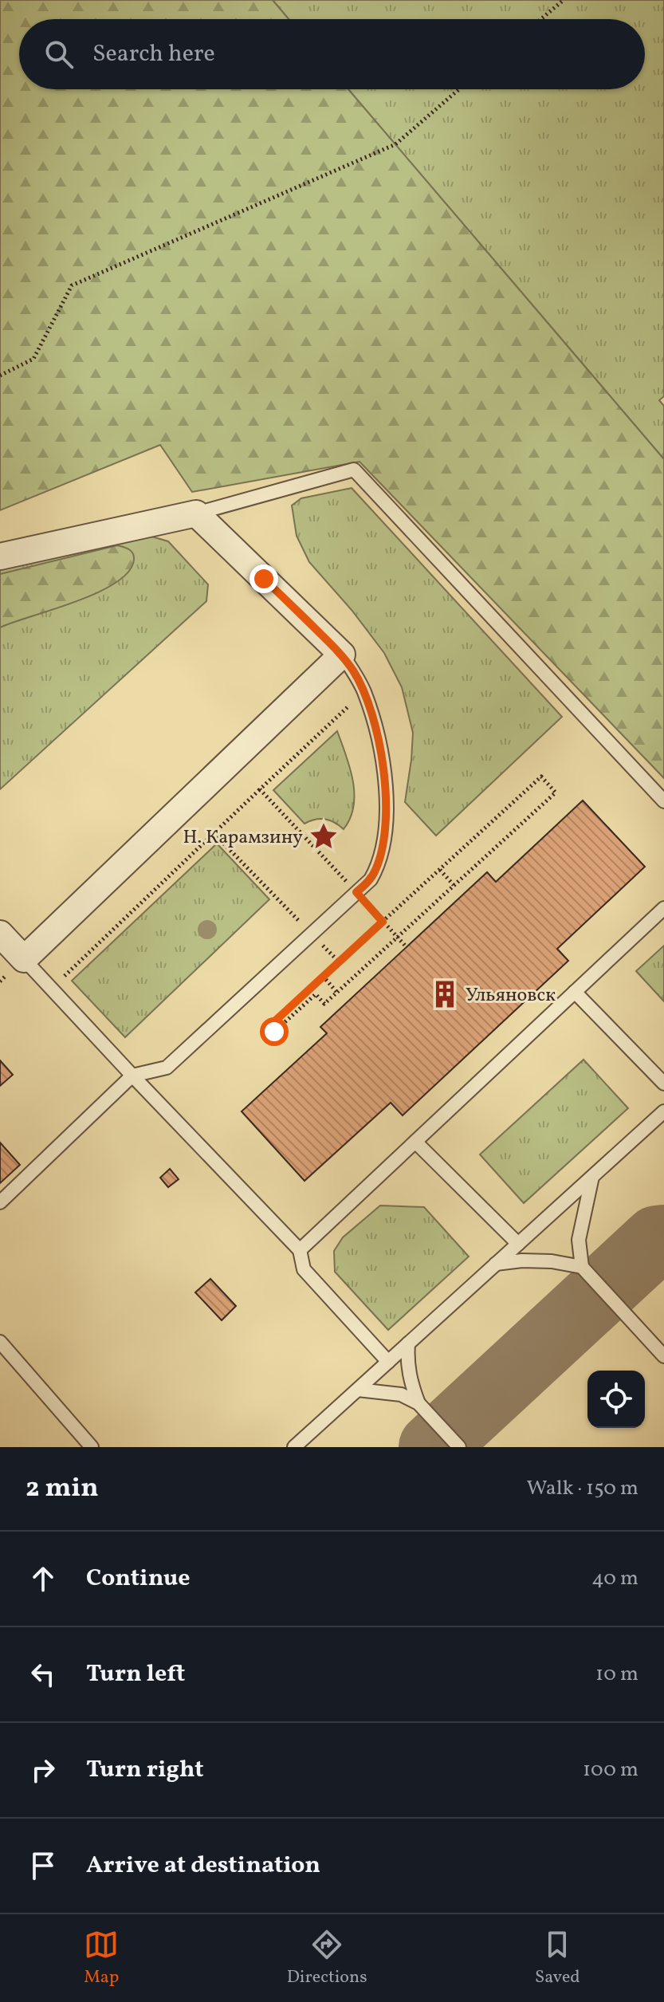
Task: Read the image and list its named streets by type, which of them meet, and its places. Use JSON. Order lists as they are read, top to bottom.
{
  "places": {
    "place": ["Н. Карамзину"],
    "building": ["Ульяновск"]
  },
  "page": {
    "search": "Search here",
    "heading": ["2 min", "Walk · 150 m"],
    "list": [
      ["Continue", "40 m"],
      ["Turn left", "10 m"],
      ["Turn right", "100 m"],
      "Arrive at destination"
    ],
    "nav": ["Map", "Directions", "Saved"]
  }
}
